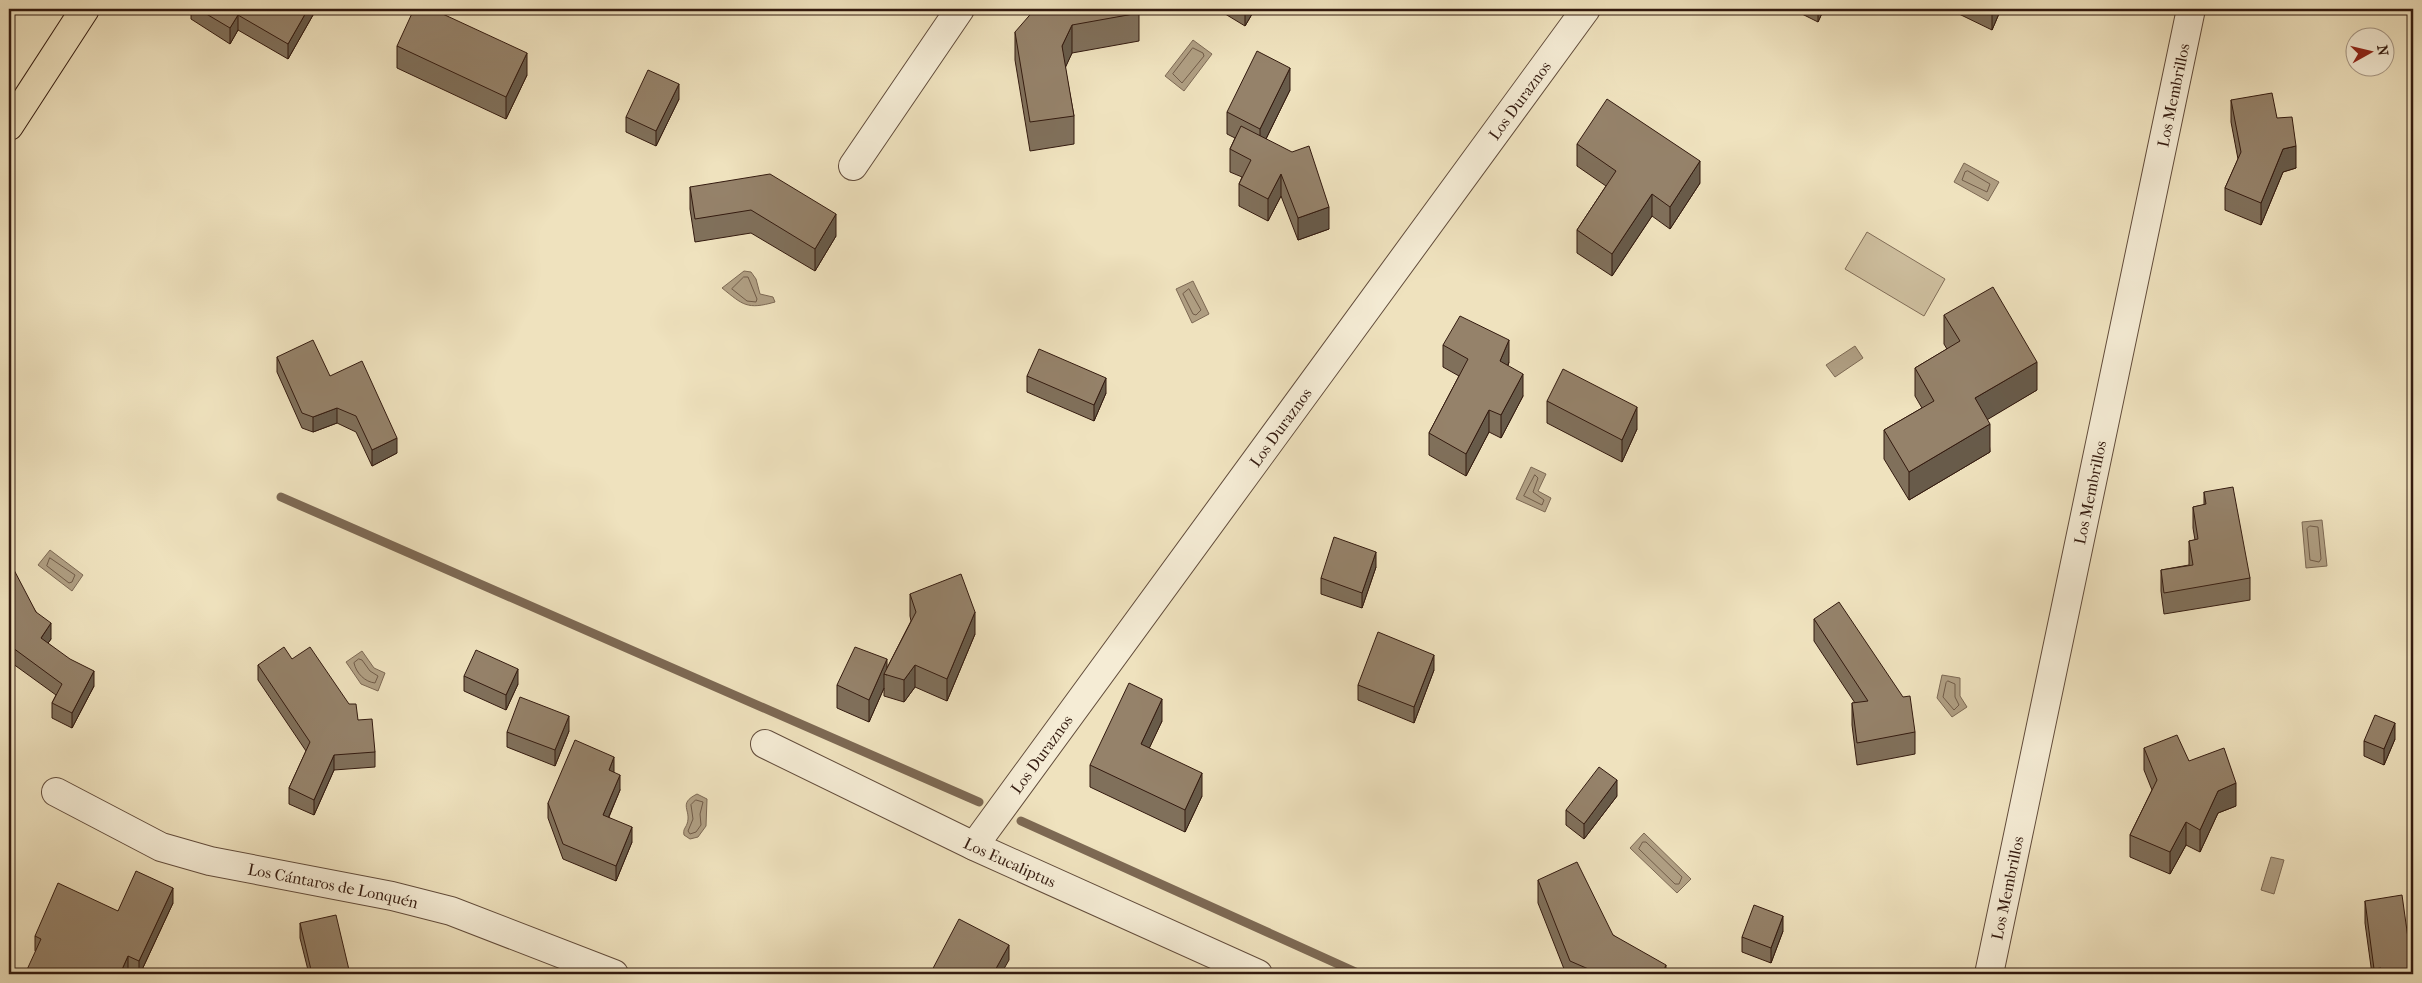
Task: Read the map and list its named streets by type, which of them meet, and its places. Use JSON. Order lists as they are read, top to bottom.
{
  "streets": {
    "street": [
      "Los Membrillos",
      "Los Duraznos",
      "Los Eucaliptus",
      "Los Cántaros de Lonquén"
    ]
  },
  "crossings": [
    ["Los Duraznos", "Los Eucaliptus"]
  ],
  "north": "right"
}
